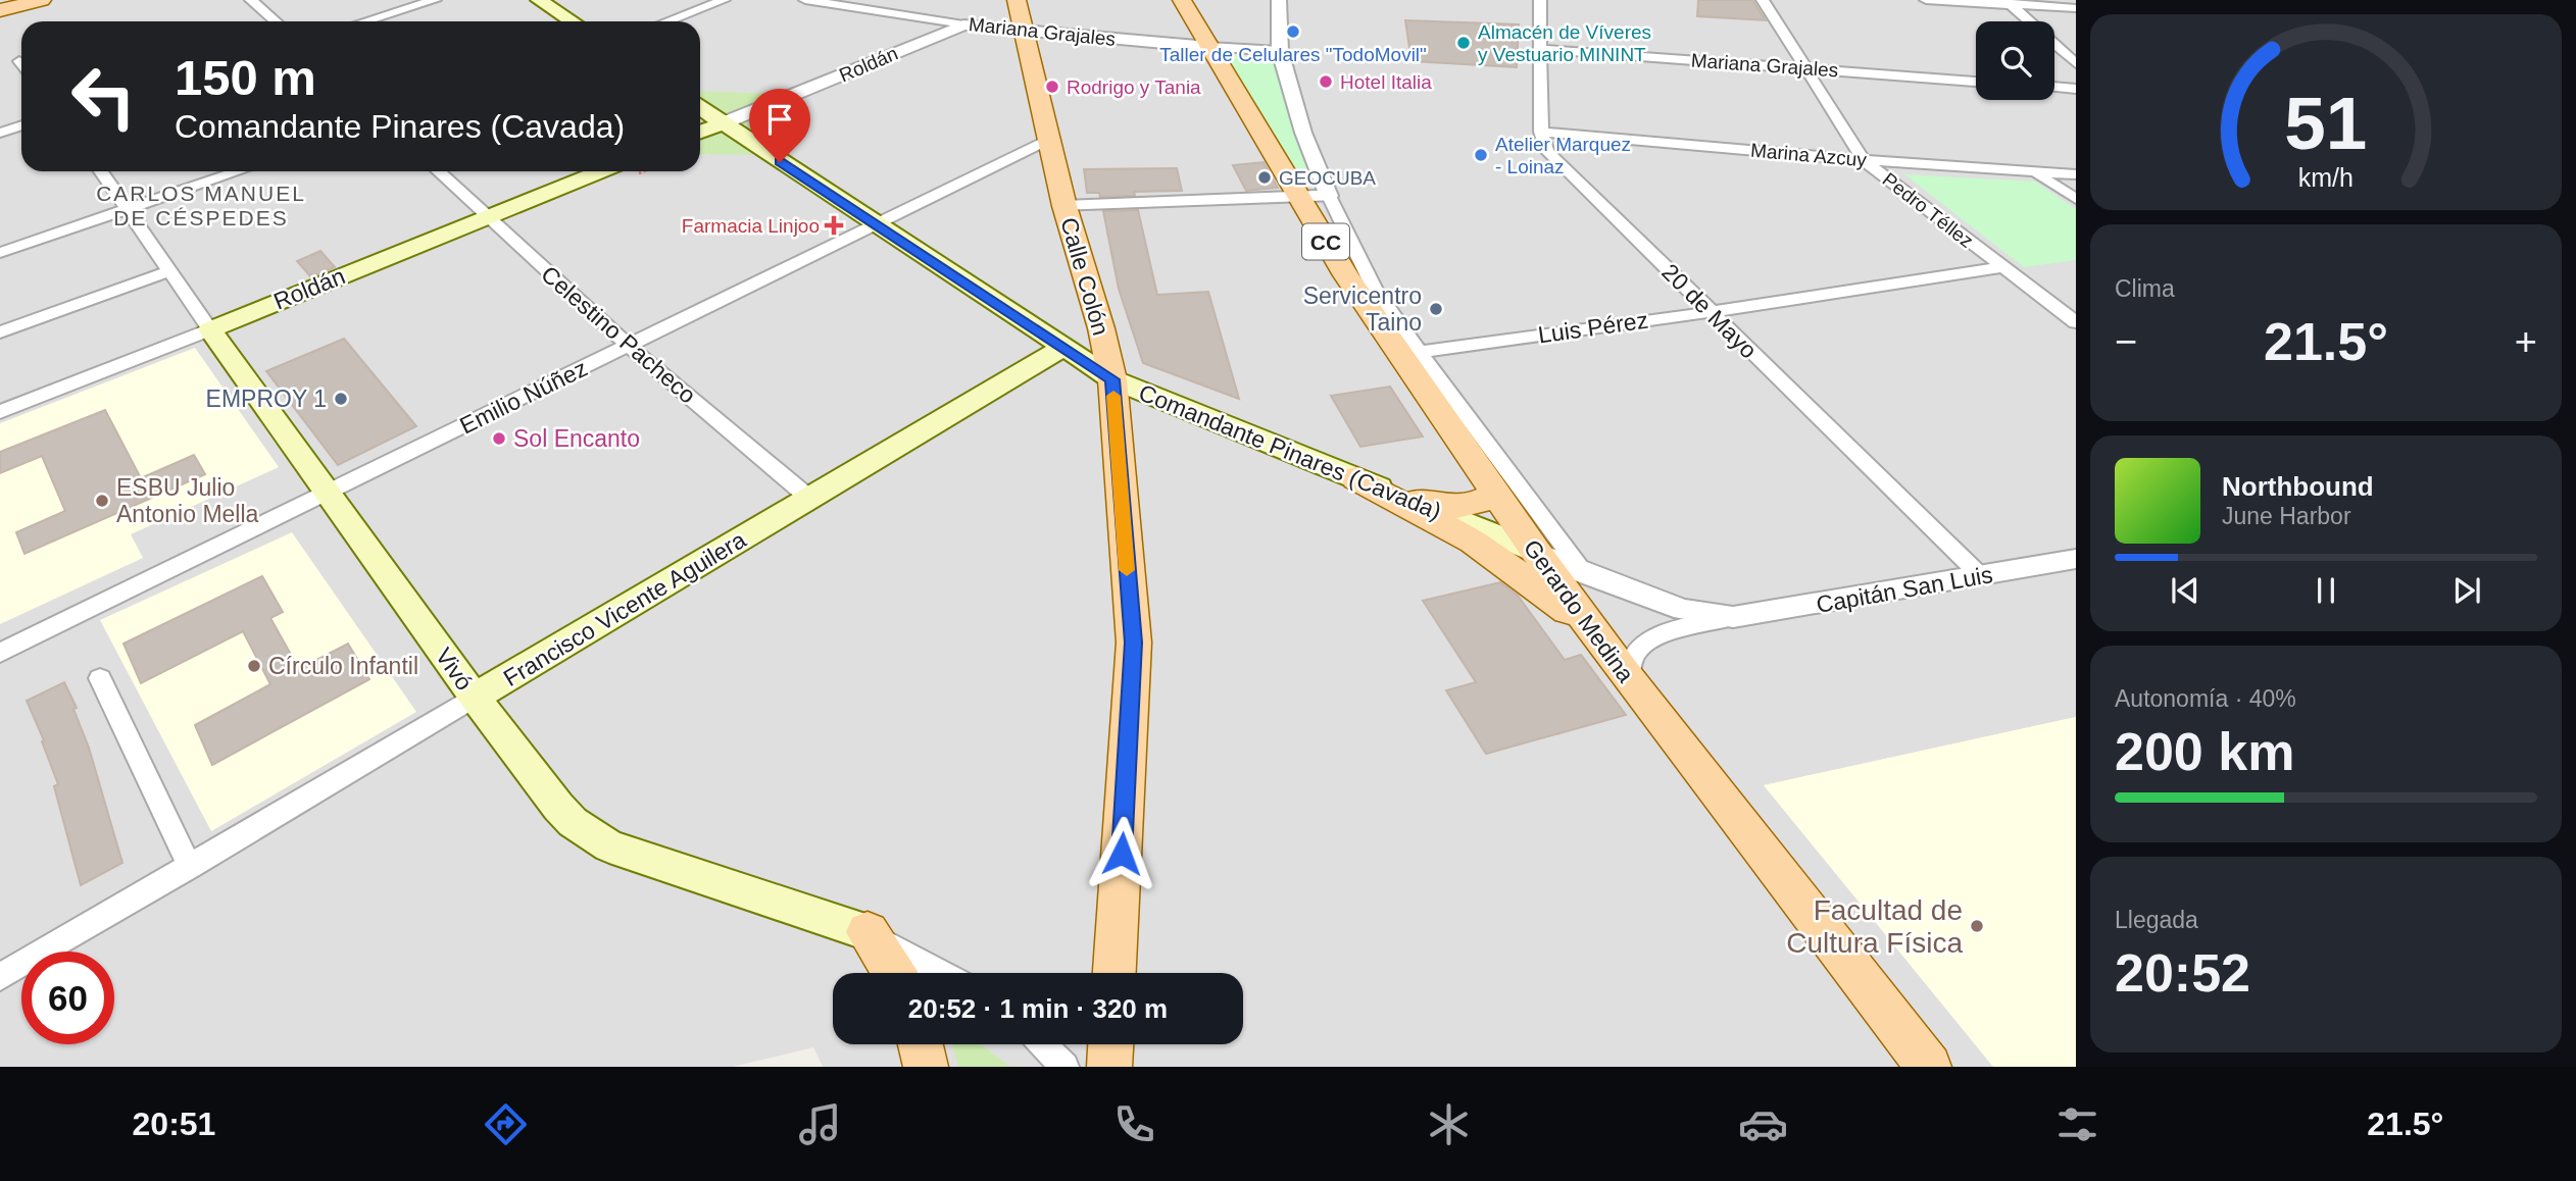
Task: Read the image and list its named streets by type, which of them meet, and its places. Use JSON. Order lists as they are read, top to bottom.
{
  "streets": {
    "main road": [
      "Roldán",
      "CC",
      "Calle Colón",
      "Comandante Pinares (Cavada)",
      "Francisco Vicente Aguilera",
      "Gerardo Medina",
      "Vivó"
    ],
    "street": [
      "Mariana Grajales",
      "Marina Azcuy",
      "Pedro Téllez",
      "20 de Mayo",
      "Luis Pérez",
      "Celestino Pacheco",
      "Emilio Núñez",
      "Capitán San Luis"
    ]
  },
  "crossings": [
    ["Mariana Grajales", "Roldán"],
    ["Mariana Grajales", "Pedro Téllez"],
    ["Mariana Grajales", "CC"],
    ["Mariana Grajales", "Calle Colón"],
    ["Mariana Grajales", "20 de Mayo"],
    ["Mariana Grajales", "Gerardo Medina"],
    ["Roldán", "Celestino Pacheco"],
    ["Roldán", "Comandante Pinares (Cavada)"],
    ["Roldán", "Vivó"],
    ["Marina Azcuy", "Pedro Téllez"],
    ["Marina Azcuy", "20 de Mayo"],
    ["Pedro Téllez", "Luis Pérez"],
    ["CC", "Gerardo Medina"],
    ["Calle Colón", "Emilio Núñez"],
    ["Calle Colón", "Comandante Pinares (Cavada)"],
    ["20 de Mayo", "Luis Pérez"],
    ["20 de Mayo", "Capitán San Luis"],
    ["Luis Pérez", "Gerardo Medina"],
    ["Celestino Pacheco", "Emilio Núñez"],
    ["Celestino Pacheco", "Francisco Vicente Aguilera"],
    ["Emilio Núñez", "Comandante Pinares (Cavada)"],
    ["Emilio Núñez", "Vivó"],
    ["Comandante Pinares (Cavada)", "Capitán San Luis"],
    ["Comandante Pinares (Cavada)", "Francisco Vicente Aguilera"],
    ["Comandante Pinares (Cavada)", "Gerardo Medina"],
    ["Capitán San Luis", "Gerardo Medina"],
    ["Francisco Vicente Aguilera", "Vivó"]
  ],
  "districts": ["CARLOS MANUEL DE CÉSPEDES"],
  "places": {
    "other": [
      "Taller de Celulares \"TodoMovil\"",
      "Almacén de Víveres y Vestuario MININT",
      "Hotel Italia",
      "Rodrigo y Tania",
      "Atelier Marquez - Loinaz",
      "GEOCUBA",
      "Servicentro Taino",
      "EMPROY 1",
      "Sol Encanto",
      "ESBU Julio Antonio Mella",
      "Círculo Infantil",
      "Facultad de Cultura Física"
    ],
    "health": ["Farmacia Linjoo"]
  },
  "page": {
    "turn": ["150 m", "Comandante Pinares (Cavada)"],
    "tile": [
      "Clima",
      ["Autonomía · 40%", "200 km"],
      ["Llegada", "20:52"]
    ],
    "heat": ["−", "21.5°", "+"],
    "song": ["Northbound", "June Harbor"],
    "limit": "60",
    "trip": "20:52 · 1 min · 320 m",
    "tabs": ["20:51", "21.5°"],
    "gauge": ["51", "km/h"]
  }
}
